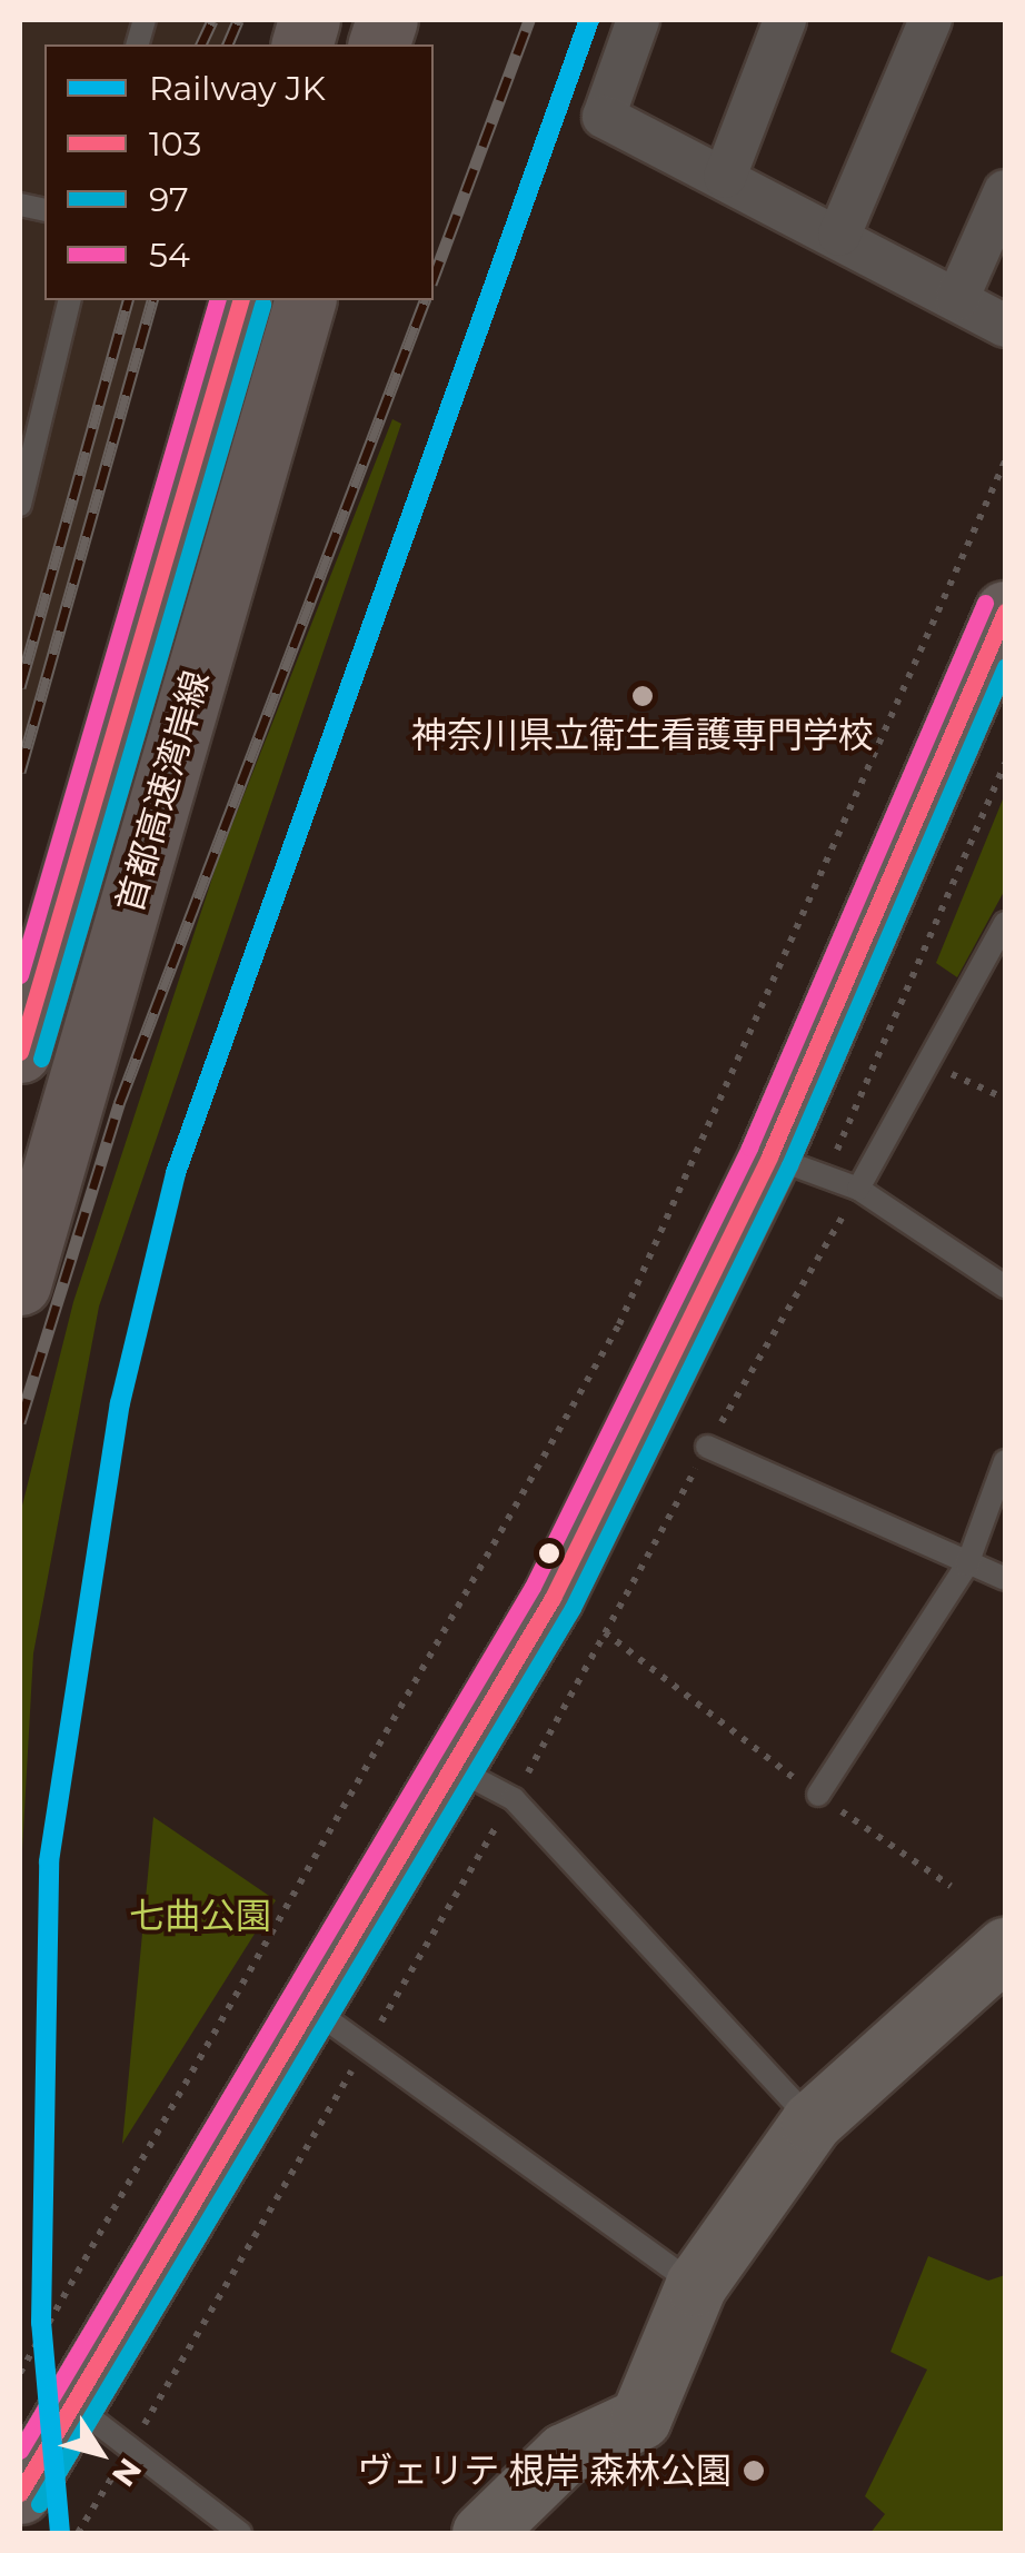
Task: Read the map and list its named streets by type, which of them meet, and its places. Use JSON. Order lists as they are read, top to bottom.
{
  "streets": {
    "highway": ["首都高速湾岸線"]
  },
  "parks": ["七曲公園"],
  "places": ["神奈川県立衛生看護専門学校", "ヴェリテ 根岸 森林公園"],
  "lines": [
    "rail line JK",
    "transit line 103",
    "transit line 54",
    "transit line 97"
  ],
  "legend": [
    "Railway JK",
    "103",
    "97",
    "54"
  ],
  "north": "bottom right"
}
